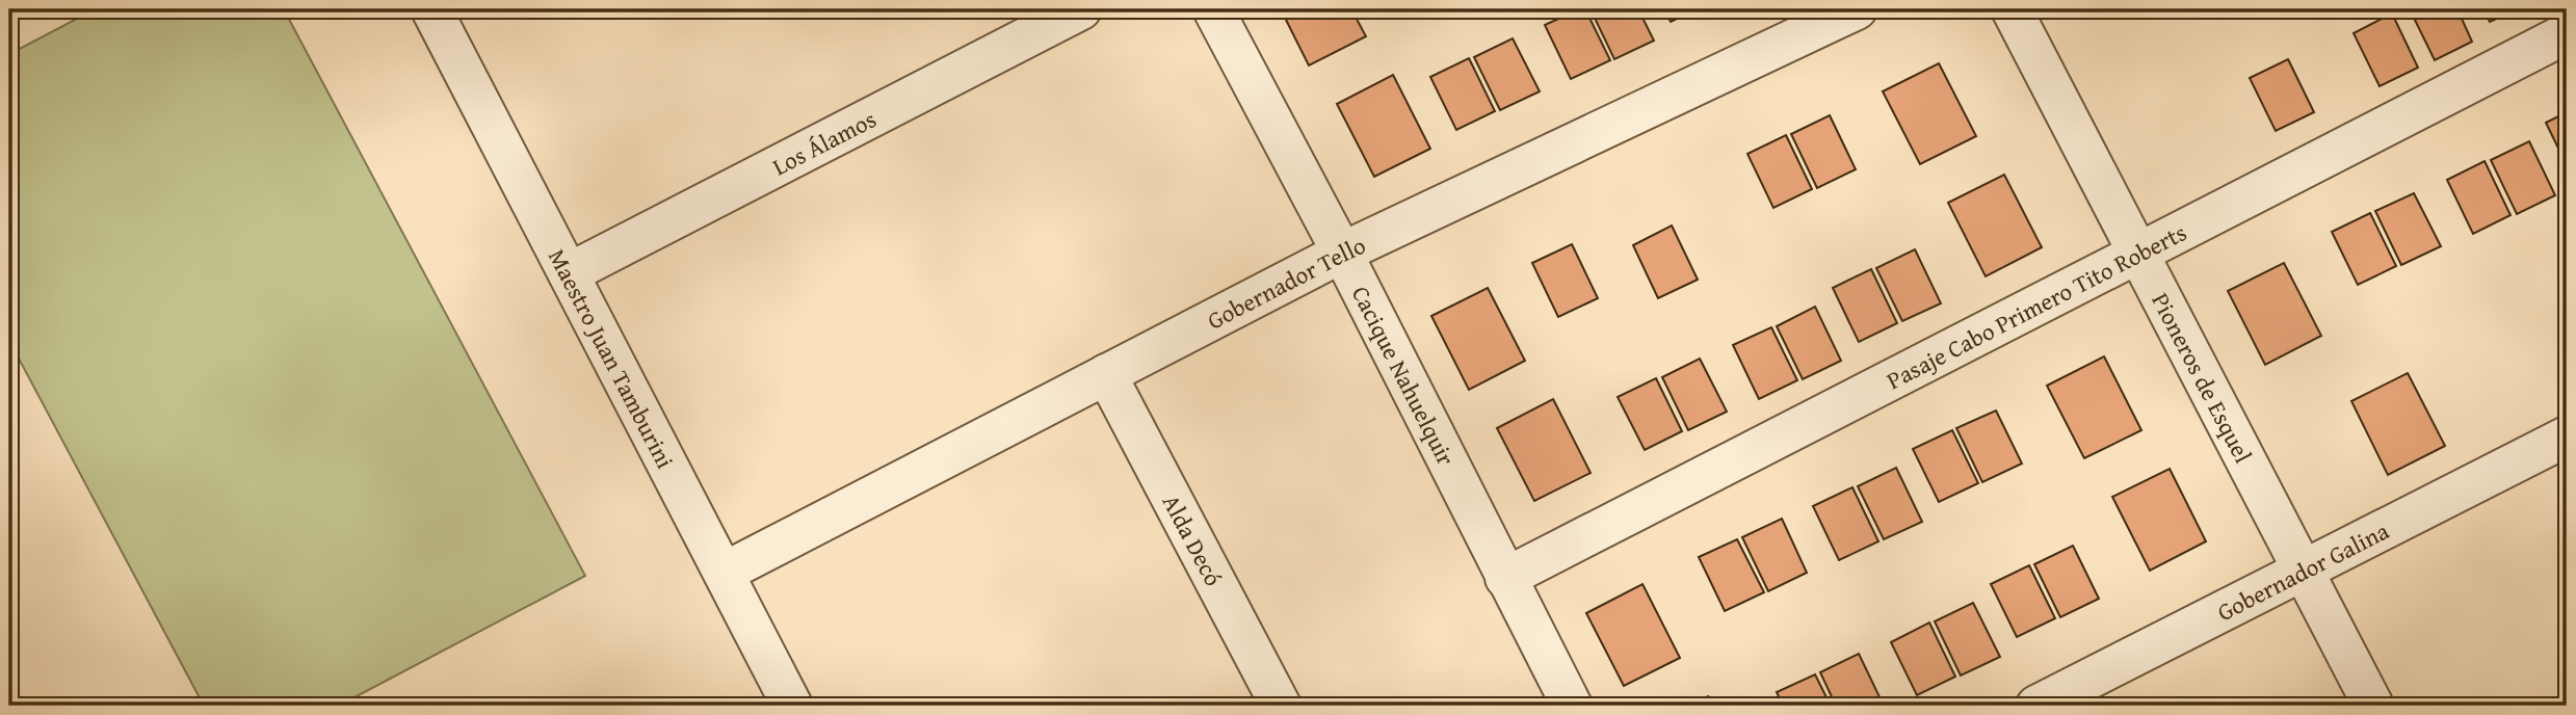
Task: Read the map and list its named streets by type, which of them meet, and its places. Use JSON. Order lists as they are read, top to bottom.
{
  "streets": {
    "street": [
      "Los Álamos",
      "Gobernador Tello",
      "Pasaje Cabo Primero Tito Roberts",
      "Maestro Juan Tamburini",
      "Cacique Nahuelquir",
      "Pioneros de Esquel",
      "Alda Decó",
      "Gobernador Galina"
    ]
  },
  "crossings": [
    ["Los Álamos", "Maestro Juan Tamburini"],
    ["Gobernador Tello", "Maestro Juan Tamburini"],
    ["Gobernador Tello", "Cacique Nahuelquir"],
    ["Gobernador Tello", "Alda Decó"],
    ["Pasaje Cabo Primero Tito Roberts", "Cacique Nahuelquir"],
    ["Pasaje Cabo Primero Tito Roberts", "Pioneros de Esquel"],
    ["Pioneros de Esquel", "Gobernador Galina"]
  ]
}
